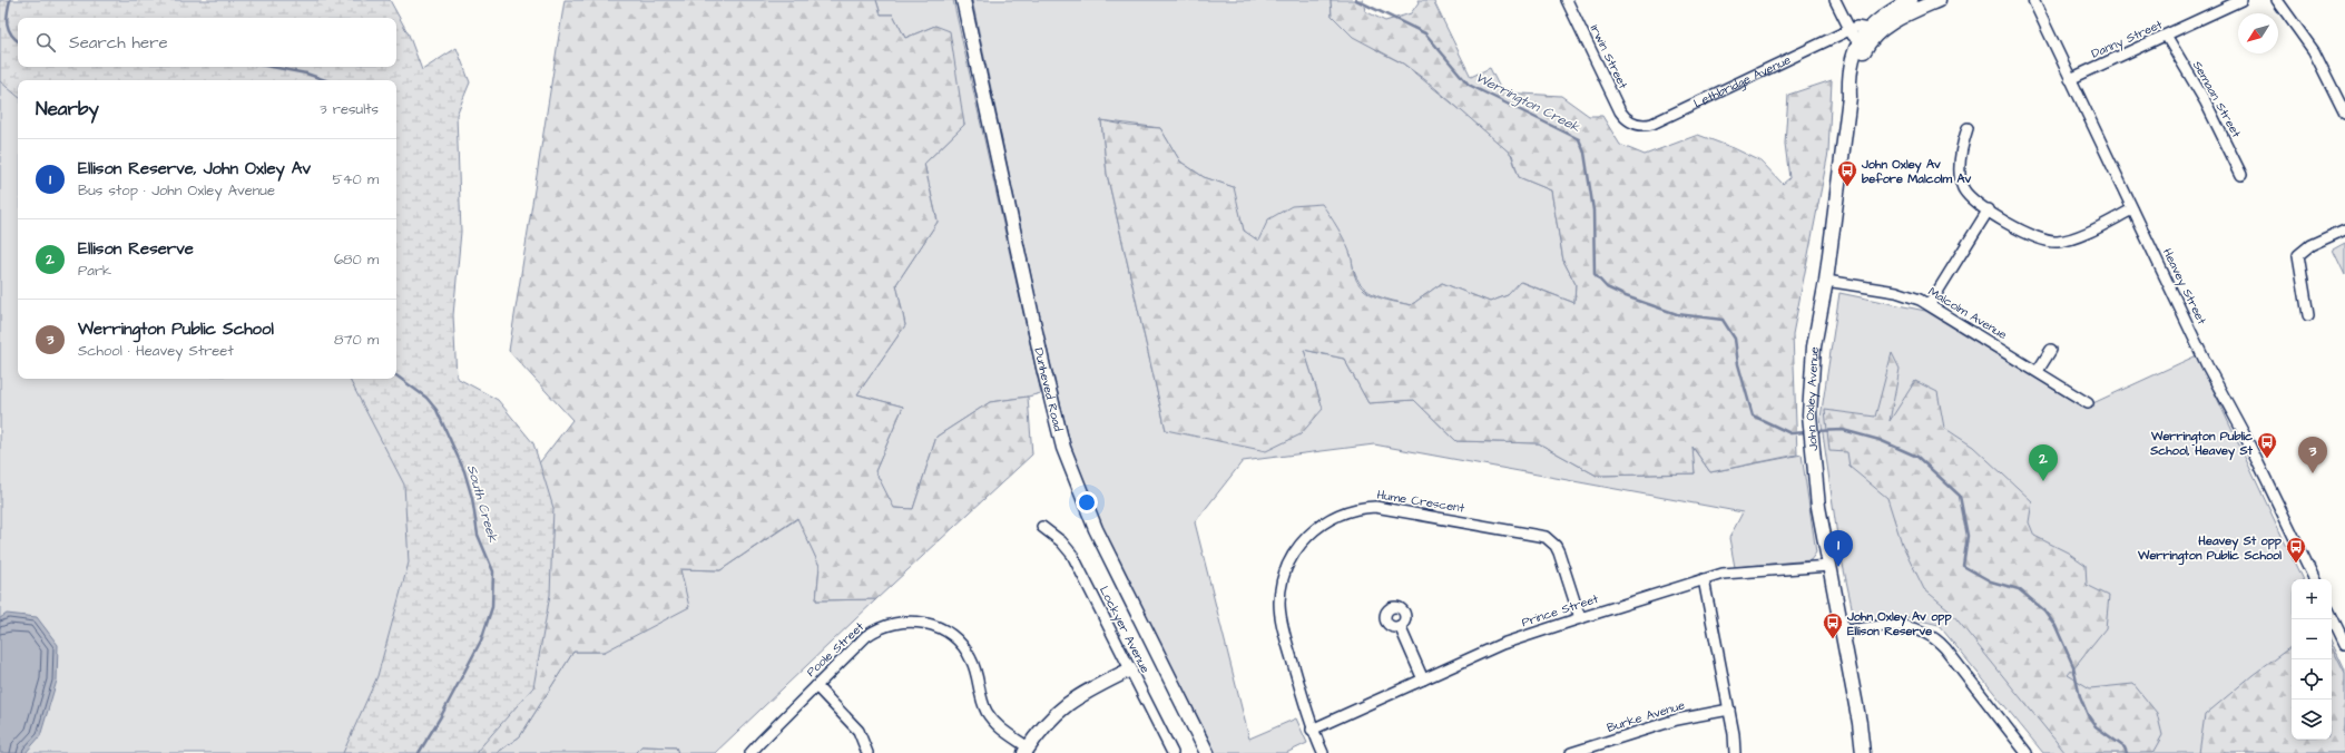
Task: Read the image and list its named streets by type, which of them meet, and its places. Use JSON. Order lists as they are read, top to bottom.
{
  "streets": {
    "street": [
      "Danny Street",
      "Irwin Street",
      "Lethbridge Avenue",
      "Semaan Street",
      "Heavey Street",
      "Malcolm Avenue",
      "Dunheved Road",
      "John Oxley Avenue",
      "Hume Crescent",
      "Prince Street",
      "Lockyer Avenue",
      "Poole Street",
      "Burke Avenue"
    ]
  },
  "crossings": [
    ["Danny Street", "Semaan Street"],
    ["Danny Street", "Heavey Street"],
    ["Irwin Street", "Lethbridge Avenue"],
    ["Malcolm Avenue", "John Oxley Avenue"],
    ["John Oxley Avenue", "Prince Street"],
    ["Hume Crescent", "Prince Street"]
  ],
  "water": ["Werrington Creek", "South Creek"],
  "places": {
    "bus stop": [
      "John Oxley Av before Malcolm Av",
      "Werrington Public School, Heavey St",
      "Heavey St opp Werrington Public School",
      "John Oxley Av opp Ellison Reserve"
    ]
  },
  "north": "bottom left",
  "page": {
    "search": "Search here",
    "heading": ["Nearby", "3 results"],
    "list": [
      {
        "mark": "1",
        "name": "Ellison Reserve, John Oxley Av",
        "note": "Bus stop · John Oxley Avenue",
        "value": "540 m"
      },
      {
        "mark": "2",
        "name": "Ellison Reserve",
        "note": "Park",
        "value": "680 m"
      },
      {
        "mark": "3",
        "name": "Werrington Public School",
        "note": "School · Heavey Street",
        "value": "870 m"
      }
    ],
    "pins": ["3", "2", "1"],
    "map_buttons": ["+", "−"]
  }
}
